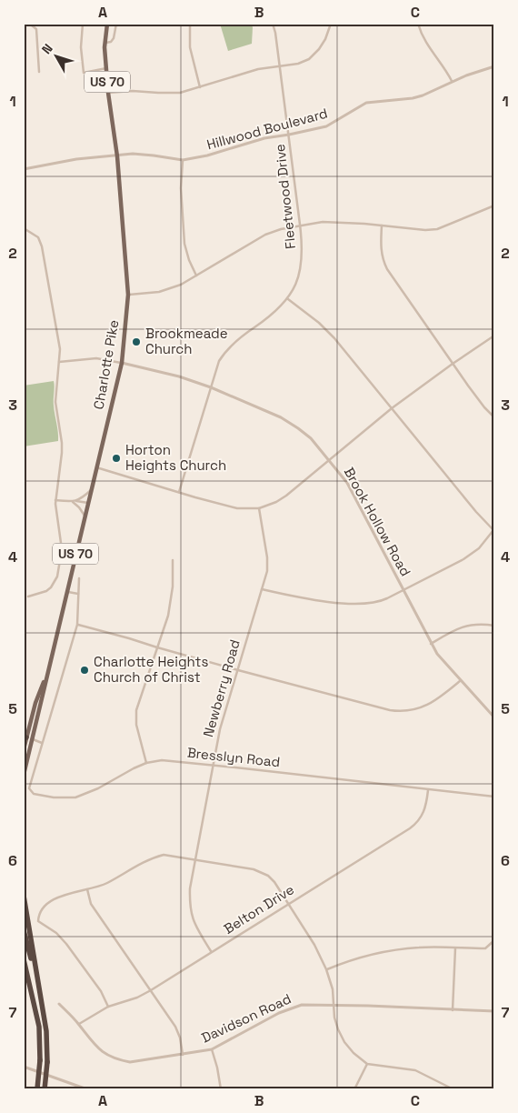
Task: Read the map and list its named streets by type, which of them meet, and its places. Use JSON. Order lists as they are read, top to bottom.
{
  "streets": {
    "main road": ["US 70", "Charlotte Pike"],
    "street": [
      "Hillwood Boulevard",
      "Fleetwood Drive",
      "Brook Hollow Road",
      "Newberry Road",
      "Bresslyn Road",
      "Belton Drive",
      "Davidson Road"
    ]
  },
  "crossings": [
    ["Hillwood Boulevard", "Fleetwood Drive"],
    ["Hillwood Boulevard", "Charlotte Pike"],
    ["Fleetwood Drive", "Brook Hollow Road"],
    ["Charlotte Pike", "Brook Hollow Road"],
    ["Newberry Road", "Bresslyn Road"],
    ["Newberry Road", "Belton Drive"],
    ["Bresslyn Road", "Belton Drive"],
    ["Belton Drive", "Davidson Road"]
  ],
  "places": ["Brookmeade Church", "Horton Heights Church", "Charlotte Heights Church of Christ"],
  "north": "top left",
  "grid": {
    "columns": ["A", "B", "C"],
    "rows": [
      "1",
      "2",
      "3",
      "4",
      "5",
      "6",
      "7"
    ]
  }
}
